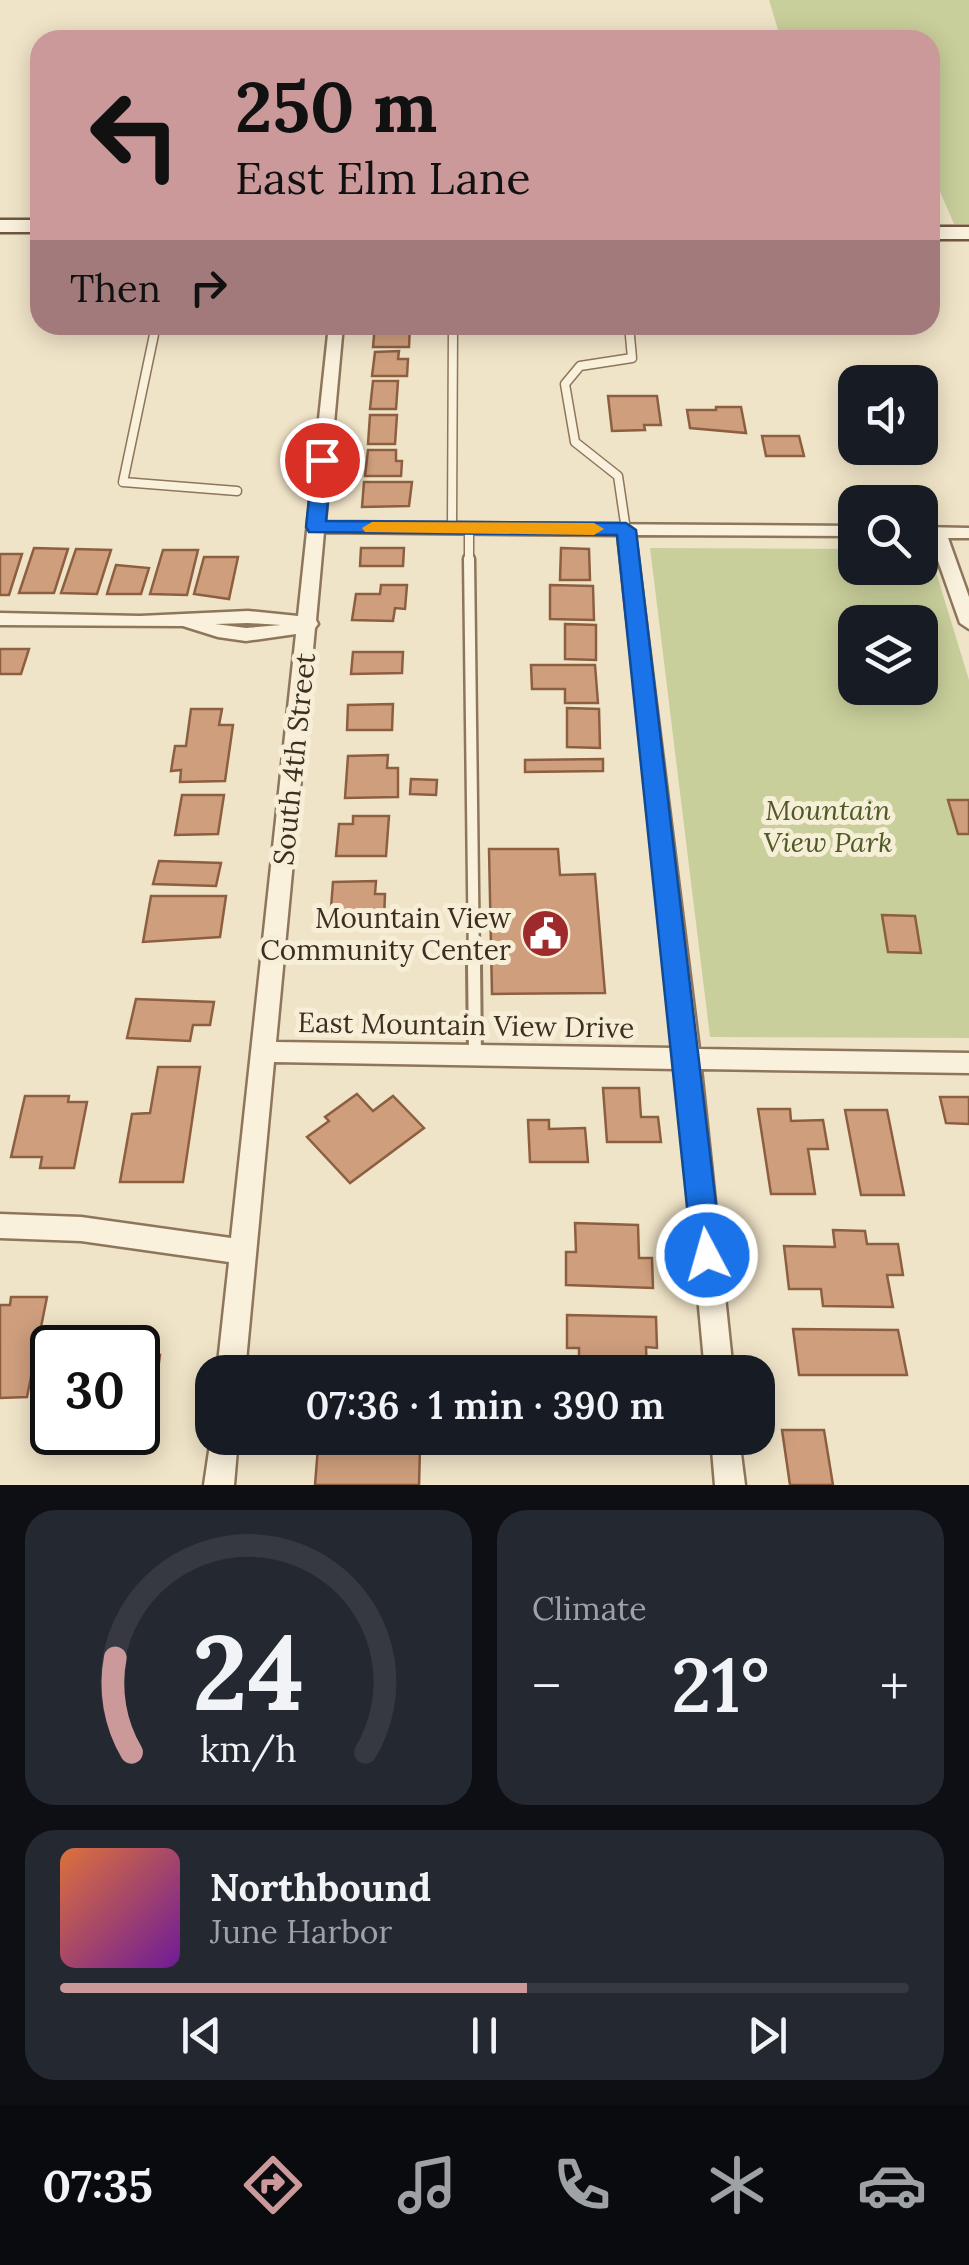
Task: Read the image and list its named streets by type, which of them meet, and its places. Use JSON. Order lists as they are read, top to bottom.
{
  "streets": {
    "street": ["South 4th Street", "East Mountain View Drive"]
  },
  "crossings": [
    ["South 4th Street", "East Mountain View Drive"]
  ],
  "parks": ["Mountain View Park"],
  "places": {
    "public building": ["Mountain View Community Center"]
  },
  "page": {
    "turn": ["250 m", "East Elm Lane"],
    "then": "Then",
    "limit": "30",
    "trip": "07:36 · 1 min · 390 m",
    "tile": "Climate",
    "heat": ["−", "21°", "+"],
    "song": ["Northbound", "June Harbor"],
    "tabs": "07:35",
    "gauge": ["24", "km/h"]
  }
}
